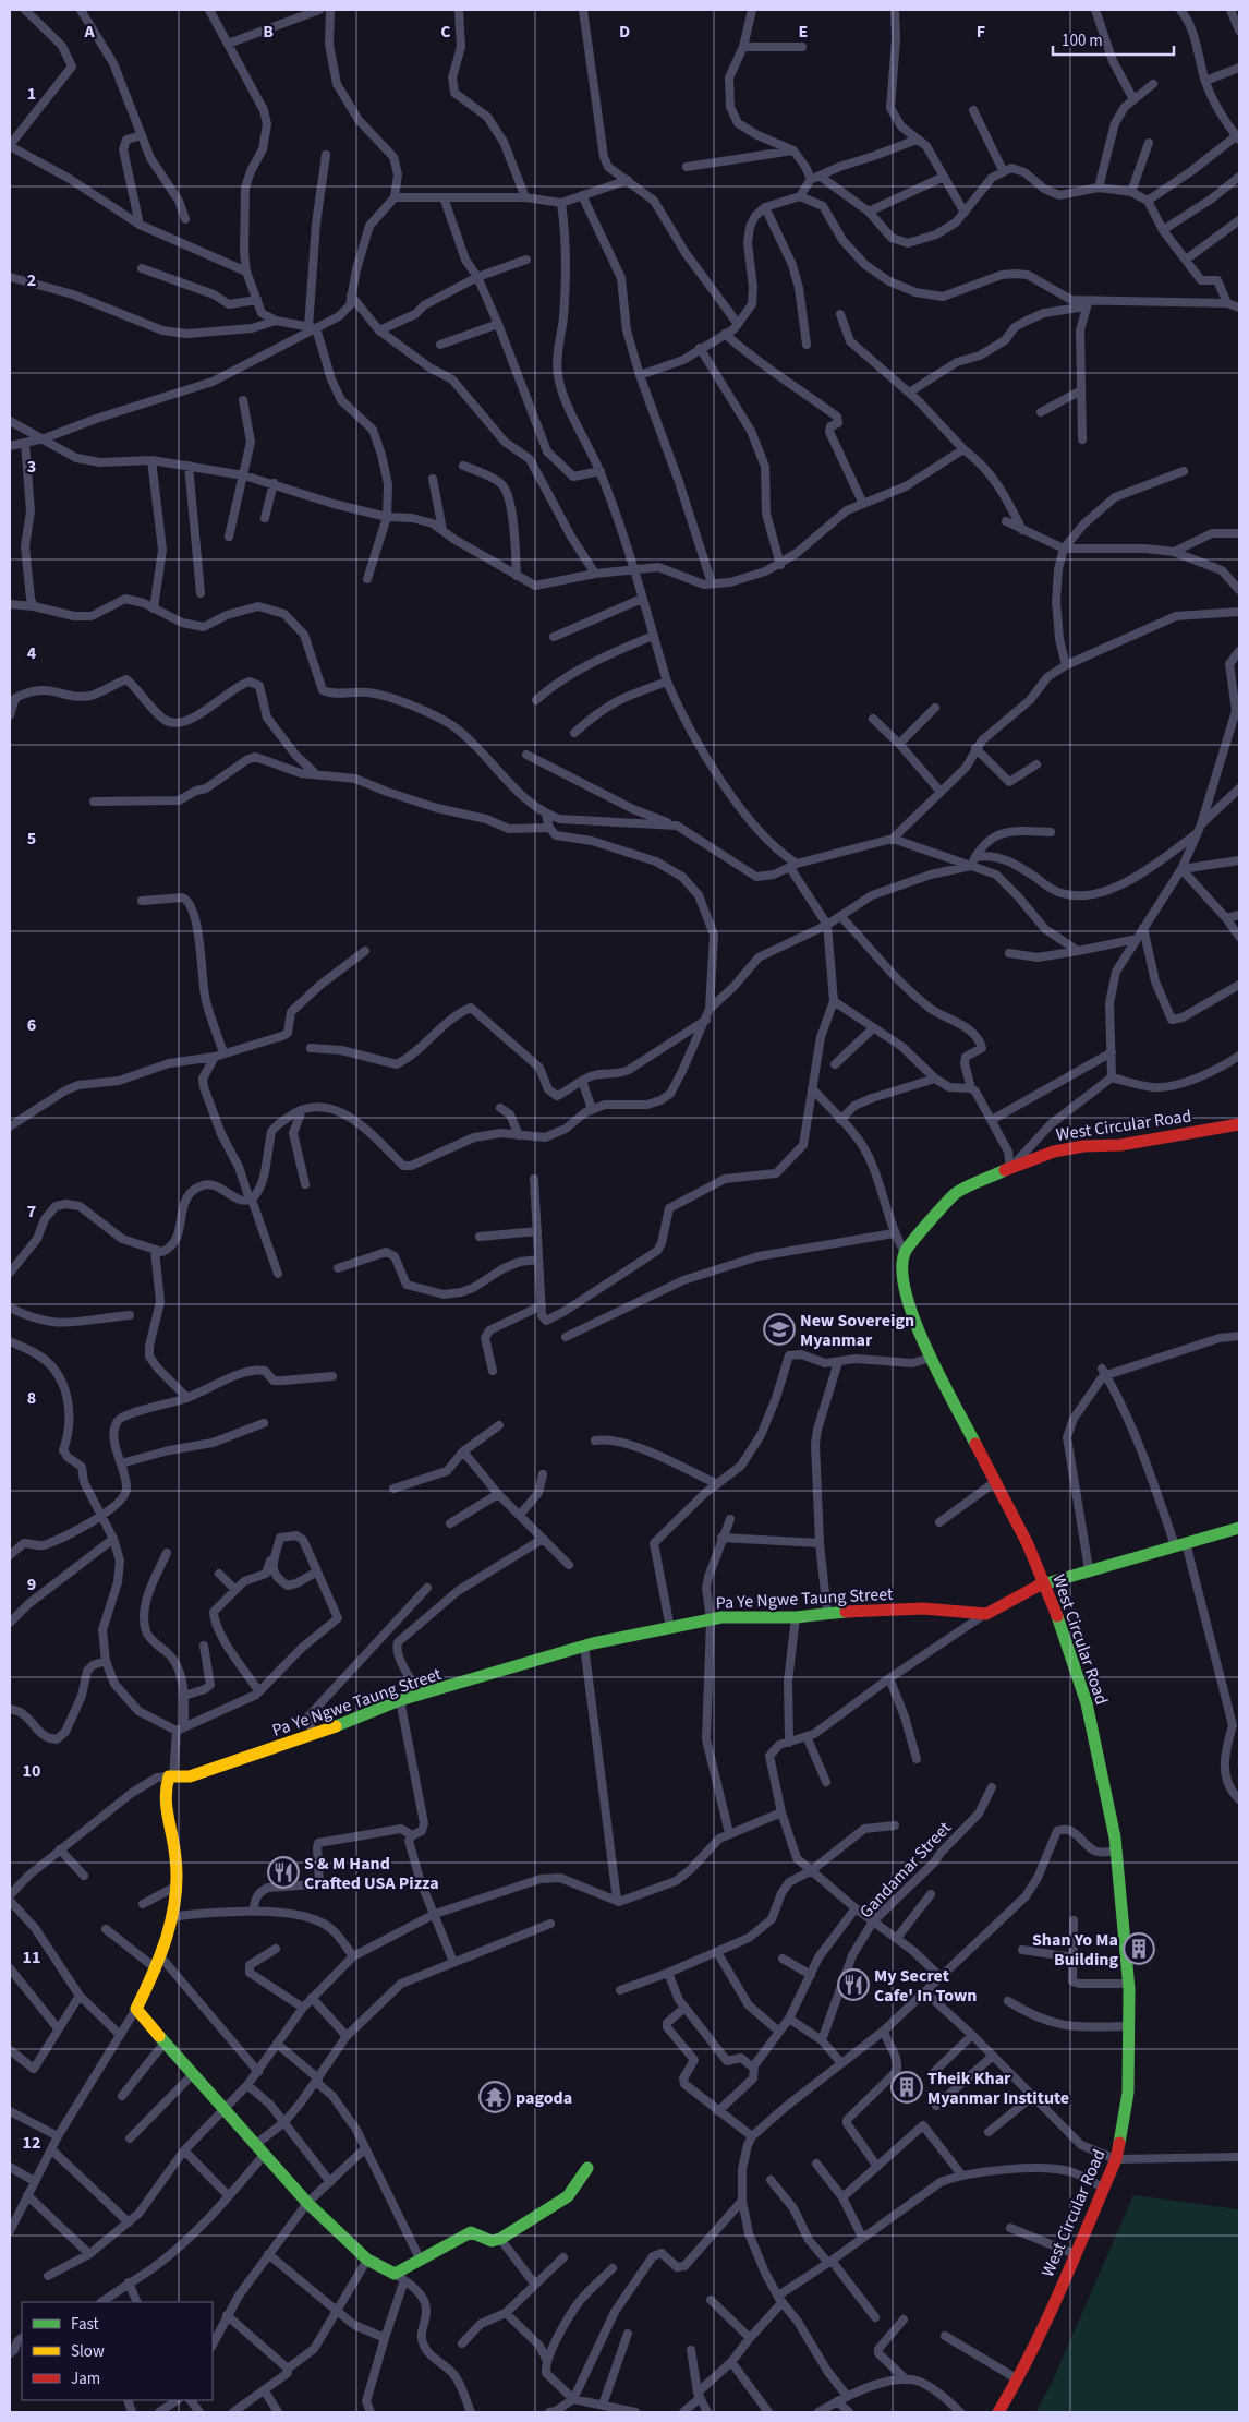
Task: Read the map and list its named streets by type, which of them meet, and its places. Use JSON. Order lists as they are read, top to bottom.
{
  "streets": {
    "street": ["West Circular Road", "Pa Ye Ngwe Taung Street", "Gandamar Street"]
  },
  "places": {
    "school or university": ["New Sovereign Myanmar"],
    "restaurant": ["S & M Hand Crafted USA Pizza", "My Secret Cafe' In Town"],
    "building": ["Shan Yo Ma Building", "Theik Khar Myanmar Institute"],
    "temple": ["pagoda"]
  },
  "legend": ["Fast", "Slow", "Jam"],
  "scale_bar": "100 m",
  "grid": {
    "columns": [
      "A",
      "B",
      "C",
      "D",
      "E",
      "F"
    ],
    "rows": [
      "1",
      "2",
      "3",
      "4",
      "5",
      "6",
      "7",
      "8",
      "9",
      "10",
      "11",
      "12"
    ]
  }
}
